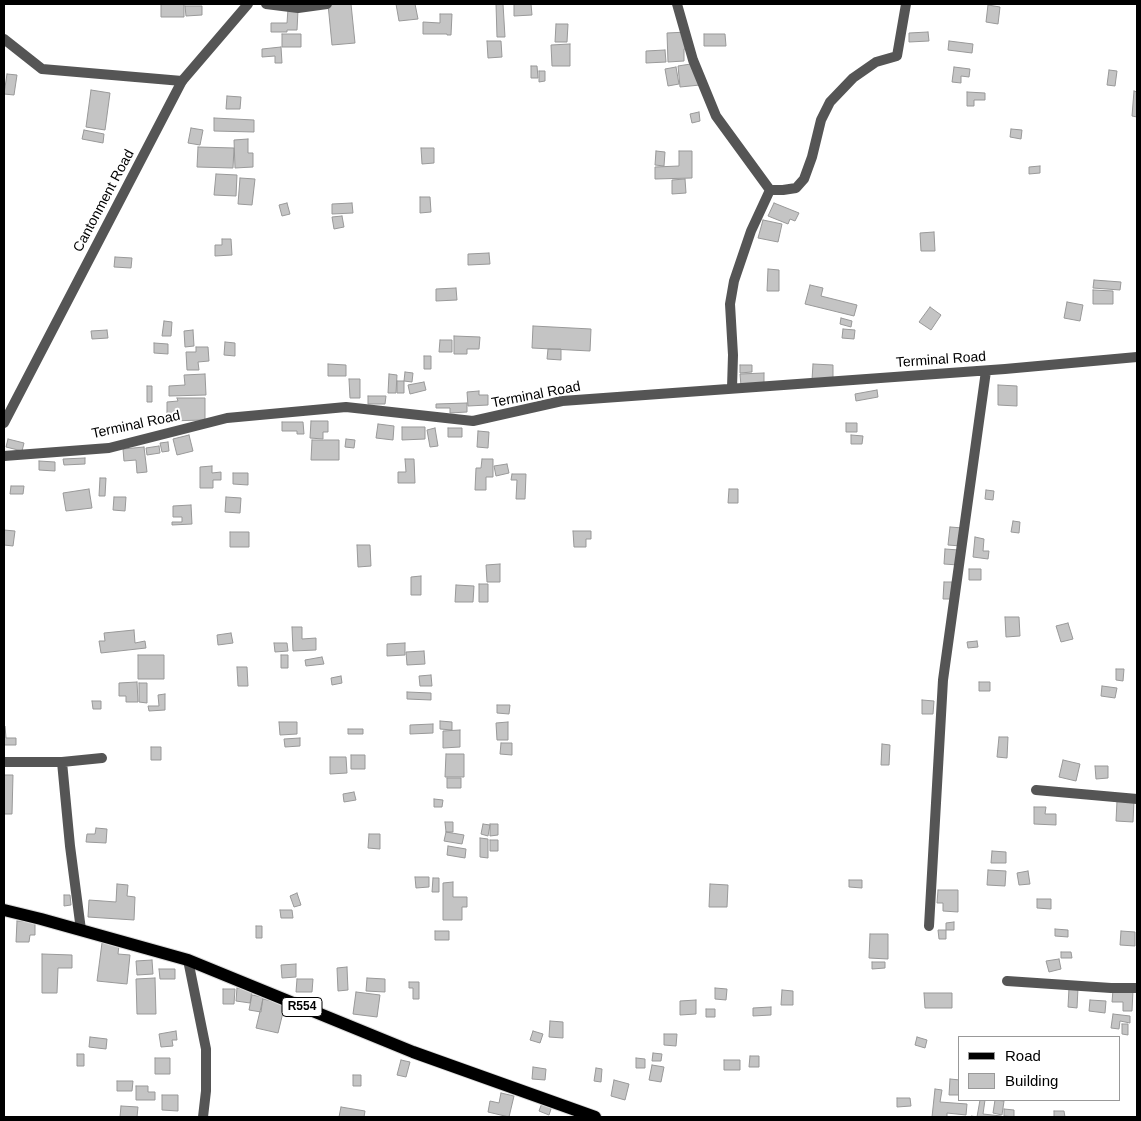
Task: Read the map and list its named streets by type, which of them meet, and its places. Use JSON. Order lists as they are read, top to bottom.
{
  "streets": {
    "main road": ["R554"],
    "street": ["Cantonment Road", "Terminal Road"]
  },
  "legend": ["Road", "Building"]
}
